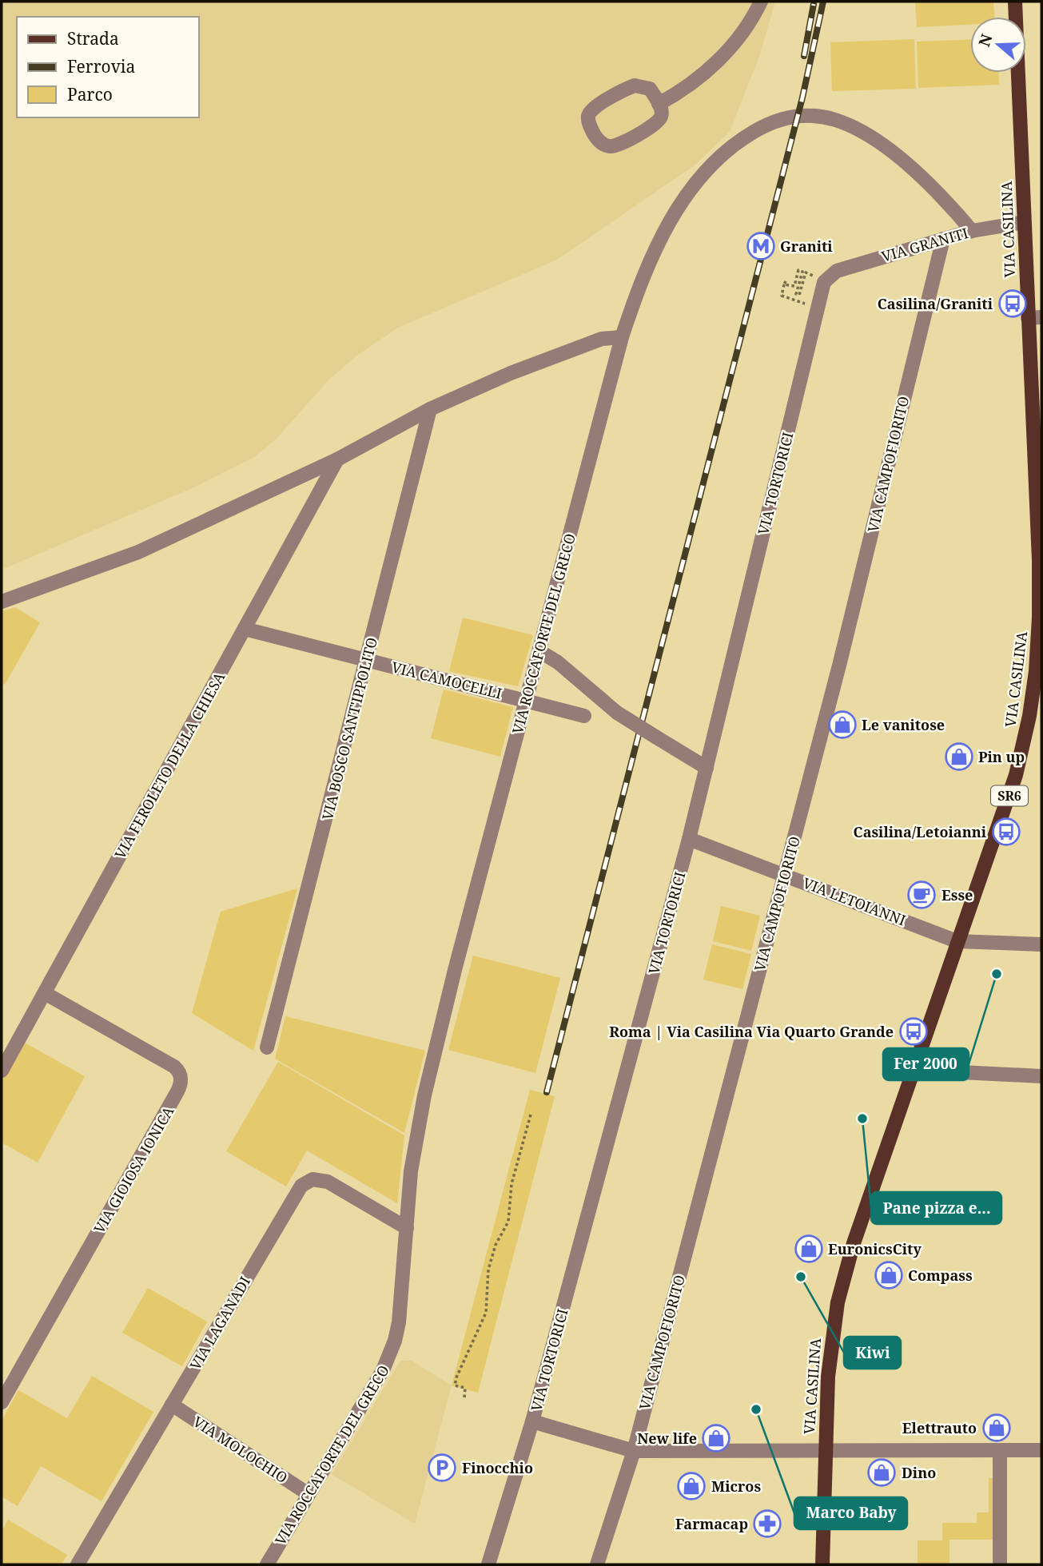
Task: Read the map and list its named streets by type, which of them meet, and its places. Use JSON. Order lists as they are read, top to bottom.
{
  "streets": {
    "main road": ["VIA CASILINA", "SR6"],
    "street": [
      "VIA GRANITI",
      "VIA CAMPOFIORITO",
      "VIA TORTORICI",
      "VIA ROCCAFORTE DEL GRECO",
      "VIA CAMOCELLI",
      "VIA BOSCO SANT'IPPOLITO",
      "VIA FEROLETO DELLA CHIESA",
      "VIA LETOIANNI",
      "VIA GIOIOSA IONICA",
      "VIA LAGANADI",
      "VIA MOLOCHIO"
    ]
  },
  "crossings": [
    ["VIA CASILINA", "VIA GRANITI"],
    ["VIA CASILINA", "VIA LETOIANNI"],
    ["VIA GRANITI", "VIA CAMPOFIORITO"],
    ["VIA GRANITI", "VIA TORTORICI"],
    ["VIA GRANITI", "VIA ROCCAFORTE DEL GRECO"],
    ["VIA CAMPOFIORITO", "VIA LETOIANNI"],
    ["VIA TORTORICI", "VIA LETOIANNI"],
    ["VIA ROCCAFORTE DEL GRECO", "VIA CAMOCELLI"],
    ["VIA ROCCAFORTE DEL GRECO", "VIA LAGANADI"],
    ["VIA ROCCAFORTE DEL GRECO", "VIA MOLOCHIO"],
    ["VIA CAMOCELLI", "VIA BOSCO SANT'IPPOLITO"],
    ["VIA CAMOCELLI", "VIA FEROLETO DELLA CHIESA"],
    ["VIA FEROLETO DELLA CHIESA", "VIA GIOIOSA IONICA"],
    ["VIA LAGANADI", "VIA MOLOCHIO"]
  ],
  "places": {
    "metro station": ["Graniti"],
    "bus stop": ["Casilina/Graniti", "Casilina/Letoianni", "Roma | Via Casilina Via Quarto Grande"],
    "shop": [
      "Le vanitose",
      "Pin up",
      "EuronicsCity",
      "Compass",
      "Elettrauto",
      "New life",
      "Dino",
      "Micros"
    ],
    "cafe": ["Esse"],
    "other": [
      "Fer 2000",
      "Pane pizza e...",
      "Kiwi",
      "Marco Baby"
    ],
    "parking": ["Finocchio"],
    "pharmacy": ["Farmacap"]
  },
  "legend": ["Strada", "Ferrovia", "Parco"],
  "north": "left"
}
